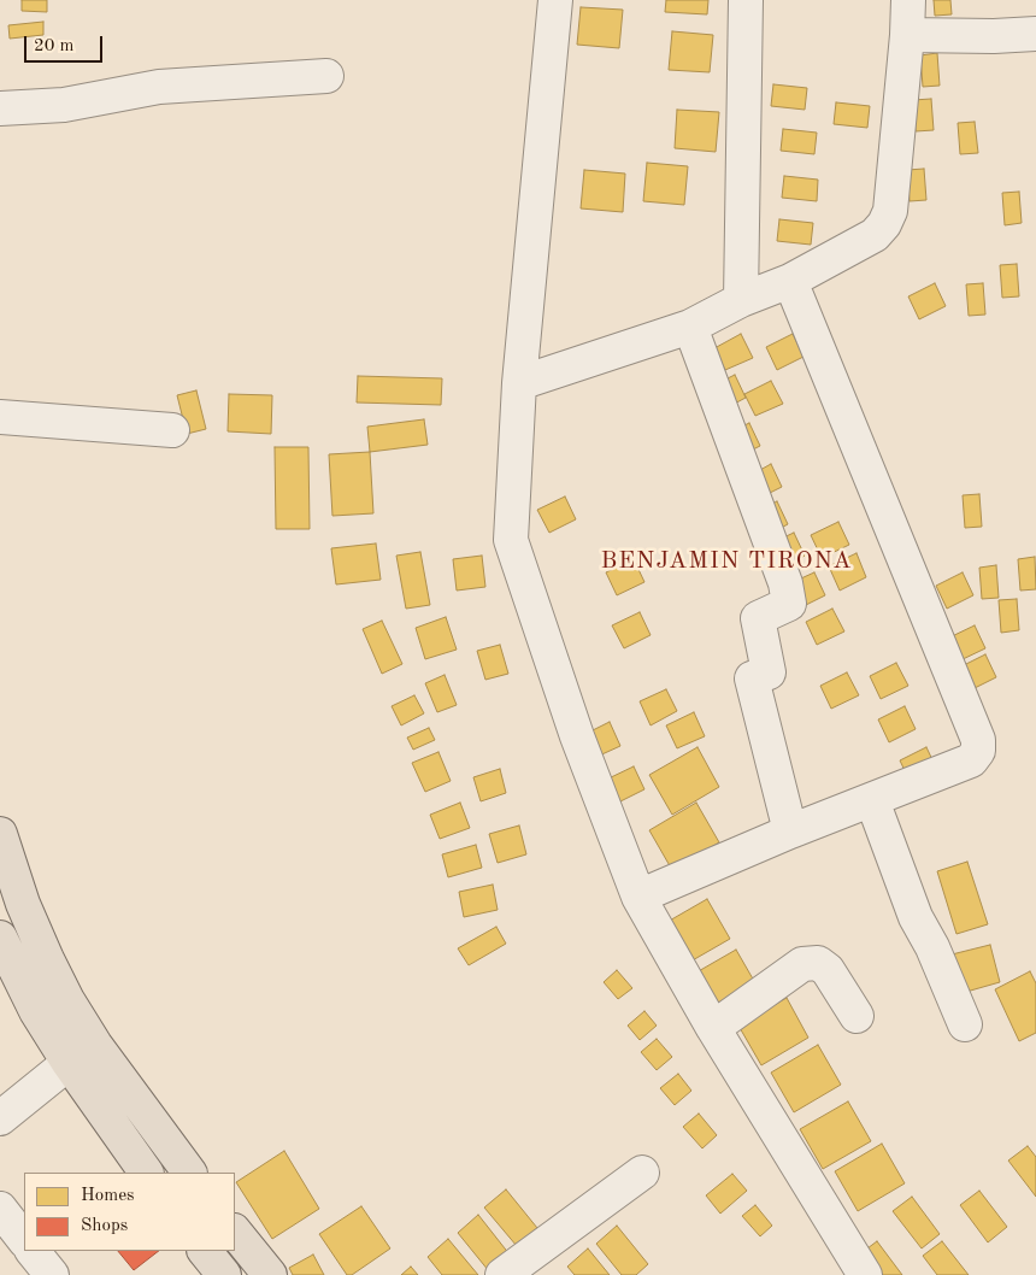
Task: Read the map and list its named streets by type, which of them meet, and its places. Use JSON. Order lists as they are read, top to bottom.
{
  "districts": ["BENJAMIN TIRONA"],
  "legend": ["Homes", "Shops"],
  "scale_bar": "20 m"
}
